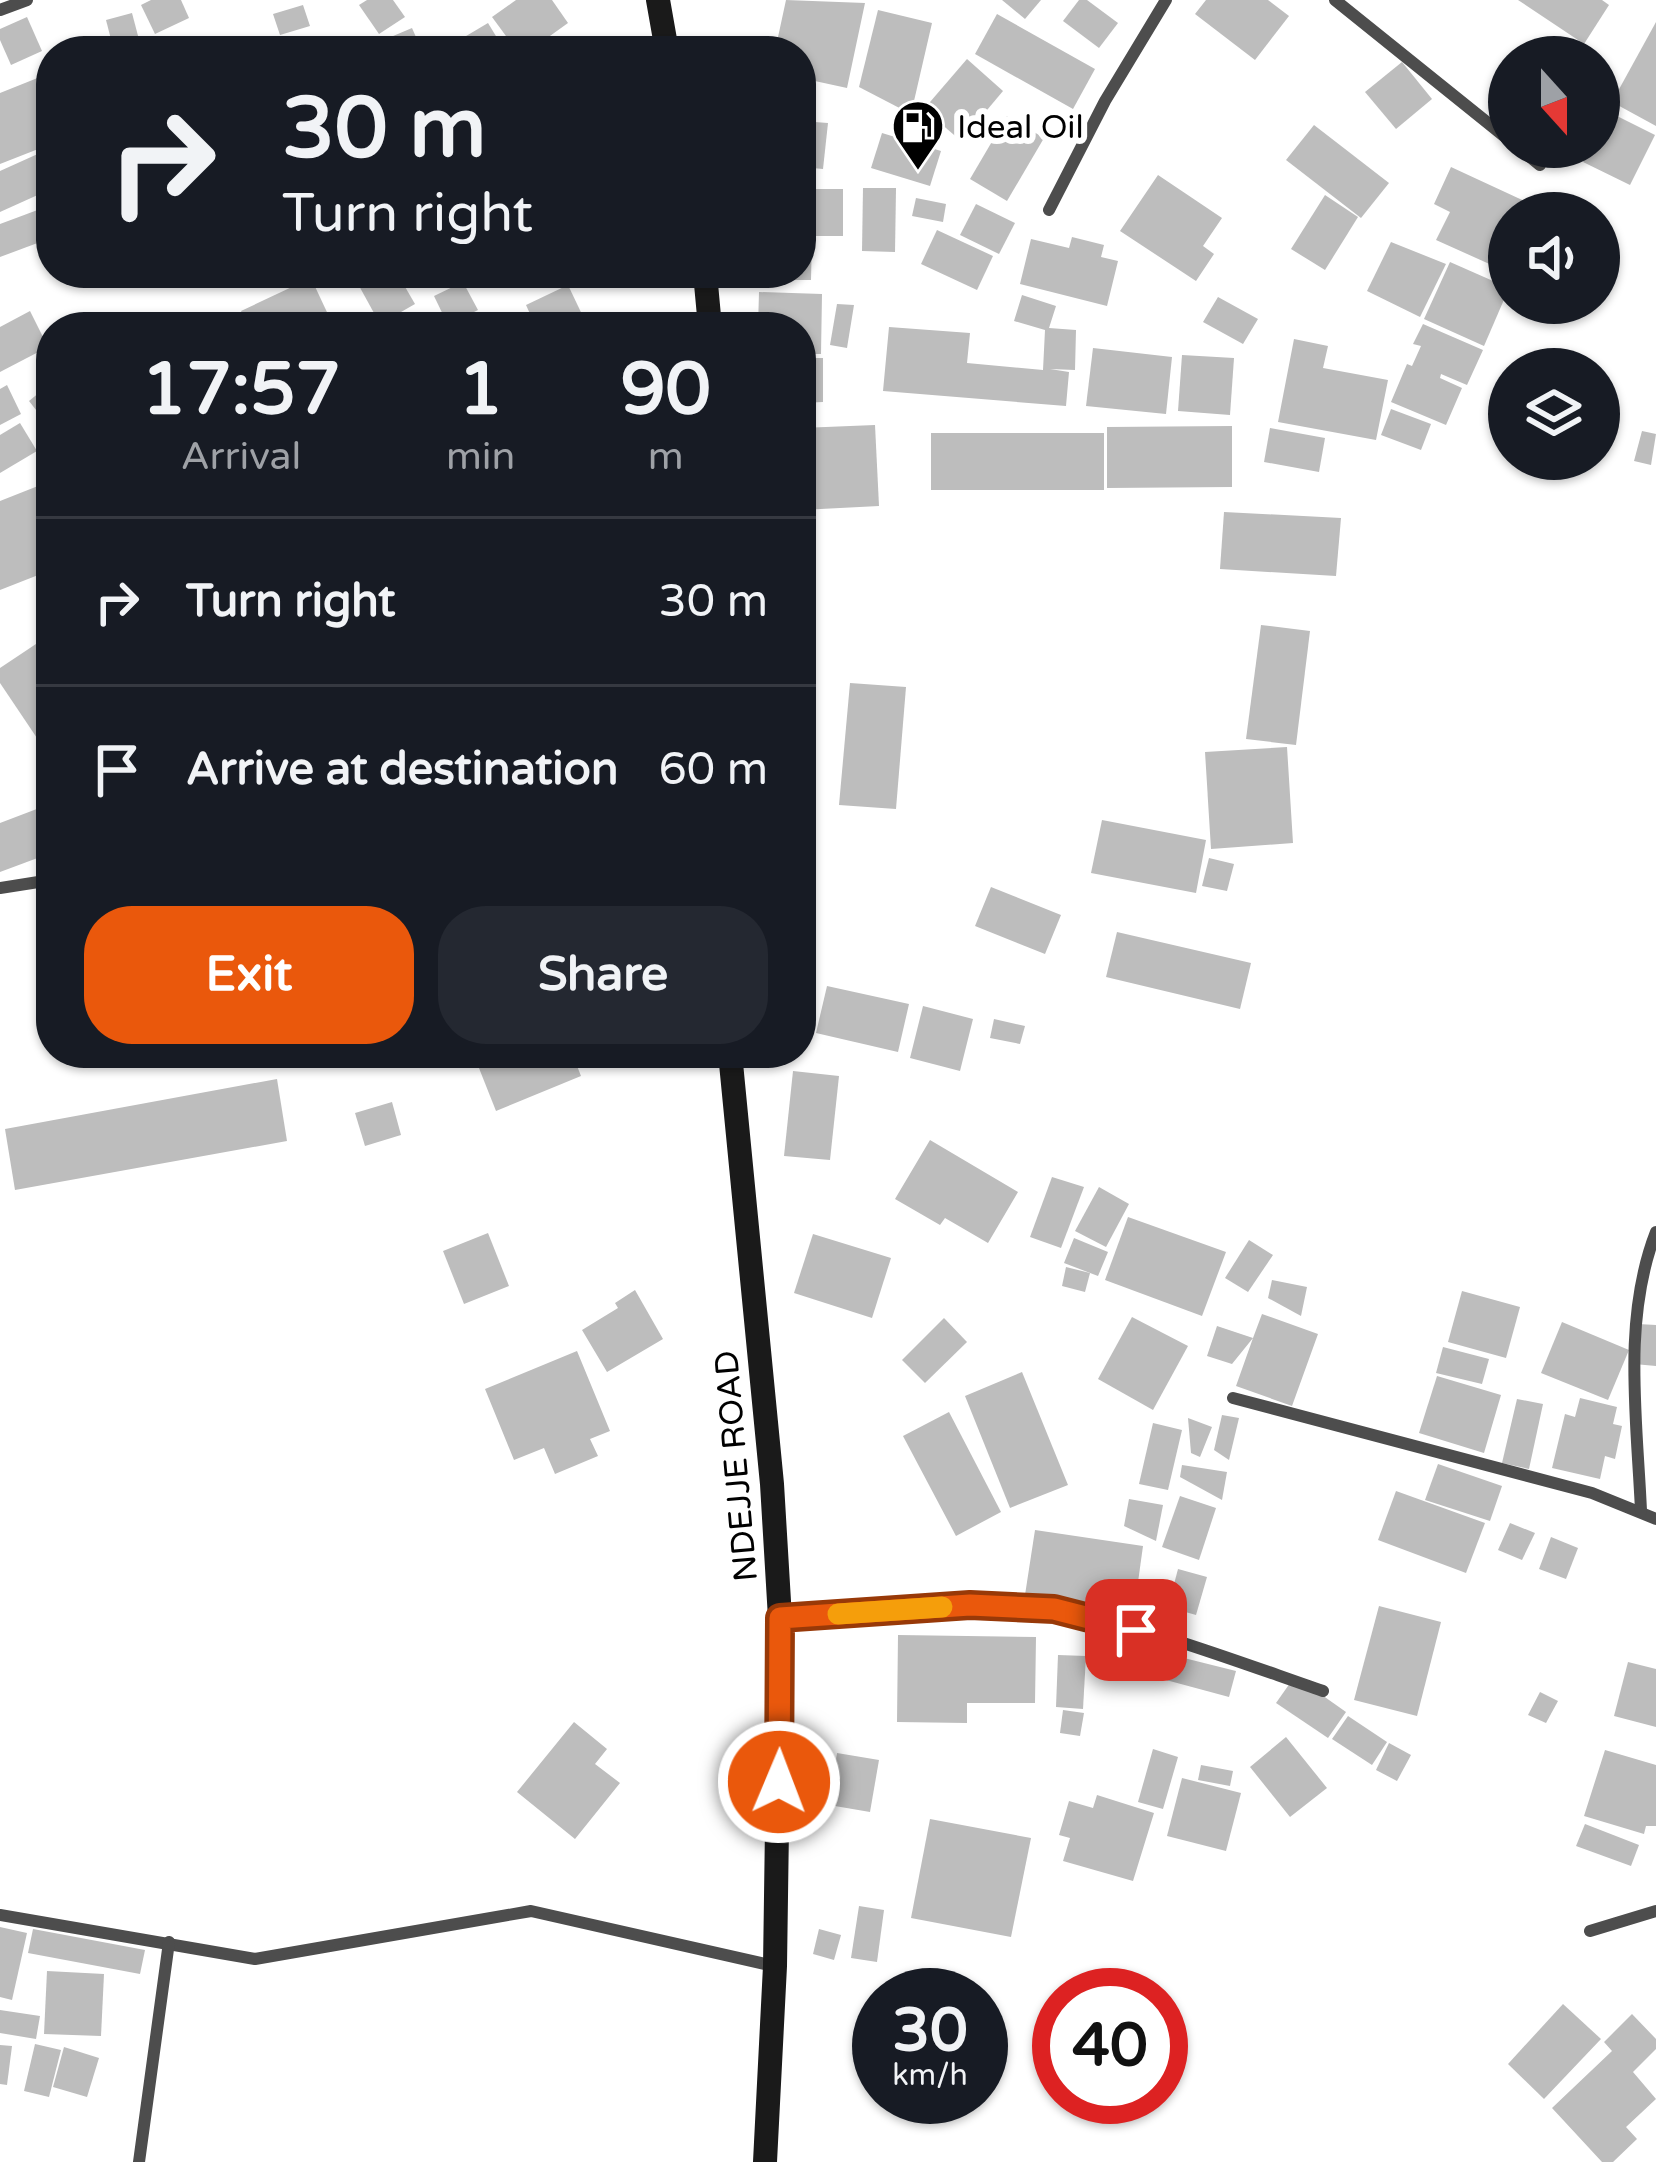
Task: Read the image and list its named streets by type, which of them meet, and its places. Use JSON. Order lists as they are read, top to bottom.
{
  "streets": {
    "street": ["NDEJJE ROAD"]
  },
  "places": {
    "fuel station": ["Ideal Oil"]
  },
  "north": "bottom",
  "page": {
    "turn": ["30 m", "Turn right"],
    "eta": [
      "17:57",
      "Arrival",
      "1",
      "min",
      "90",
      "m"
    ],
    "list": [
      {
        "name": "Turn right",
        "value": "30 m"
      },
      {
        "name": "Arrive at destination",
        "value": "60 m"
      }
    ],
    "buttons": ["Exit", "Share"],
    "speed": "30 km/h",
    "limit": "40"
  }
}
